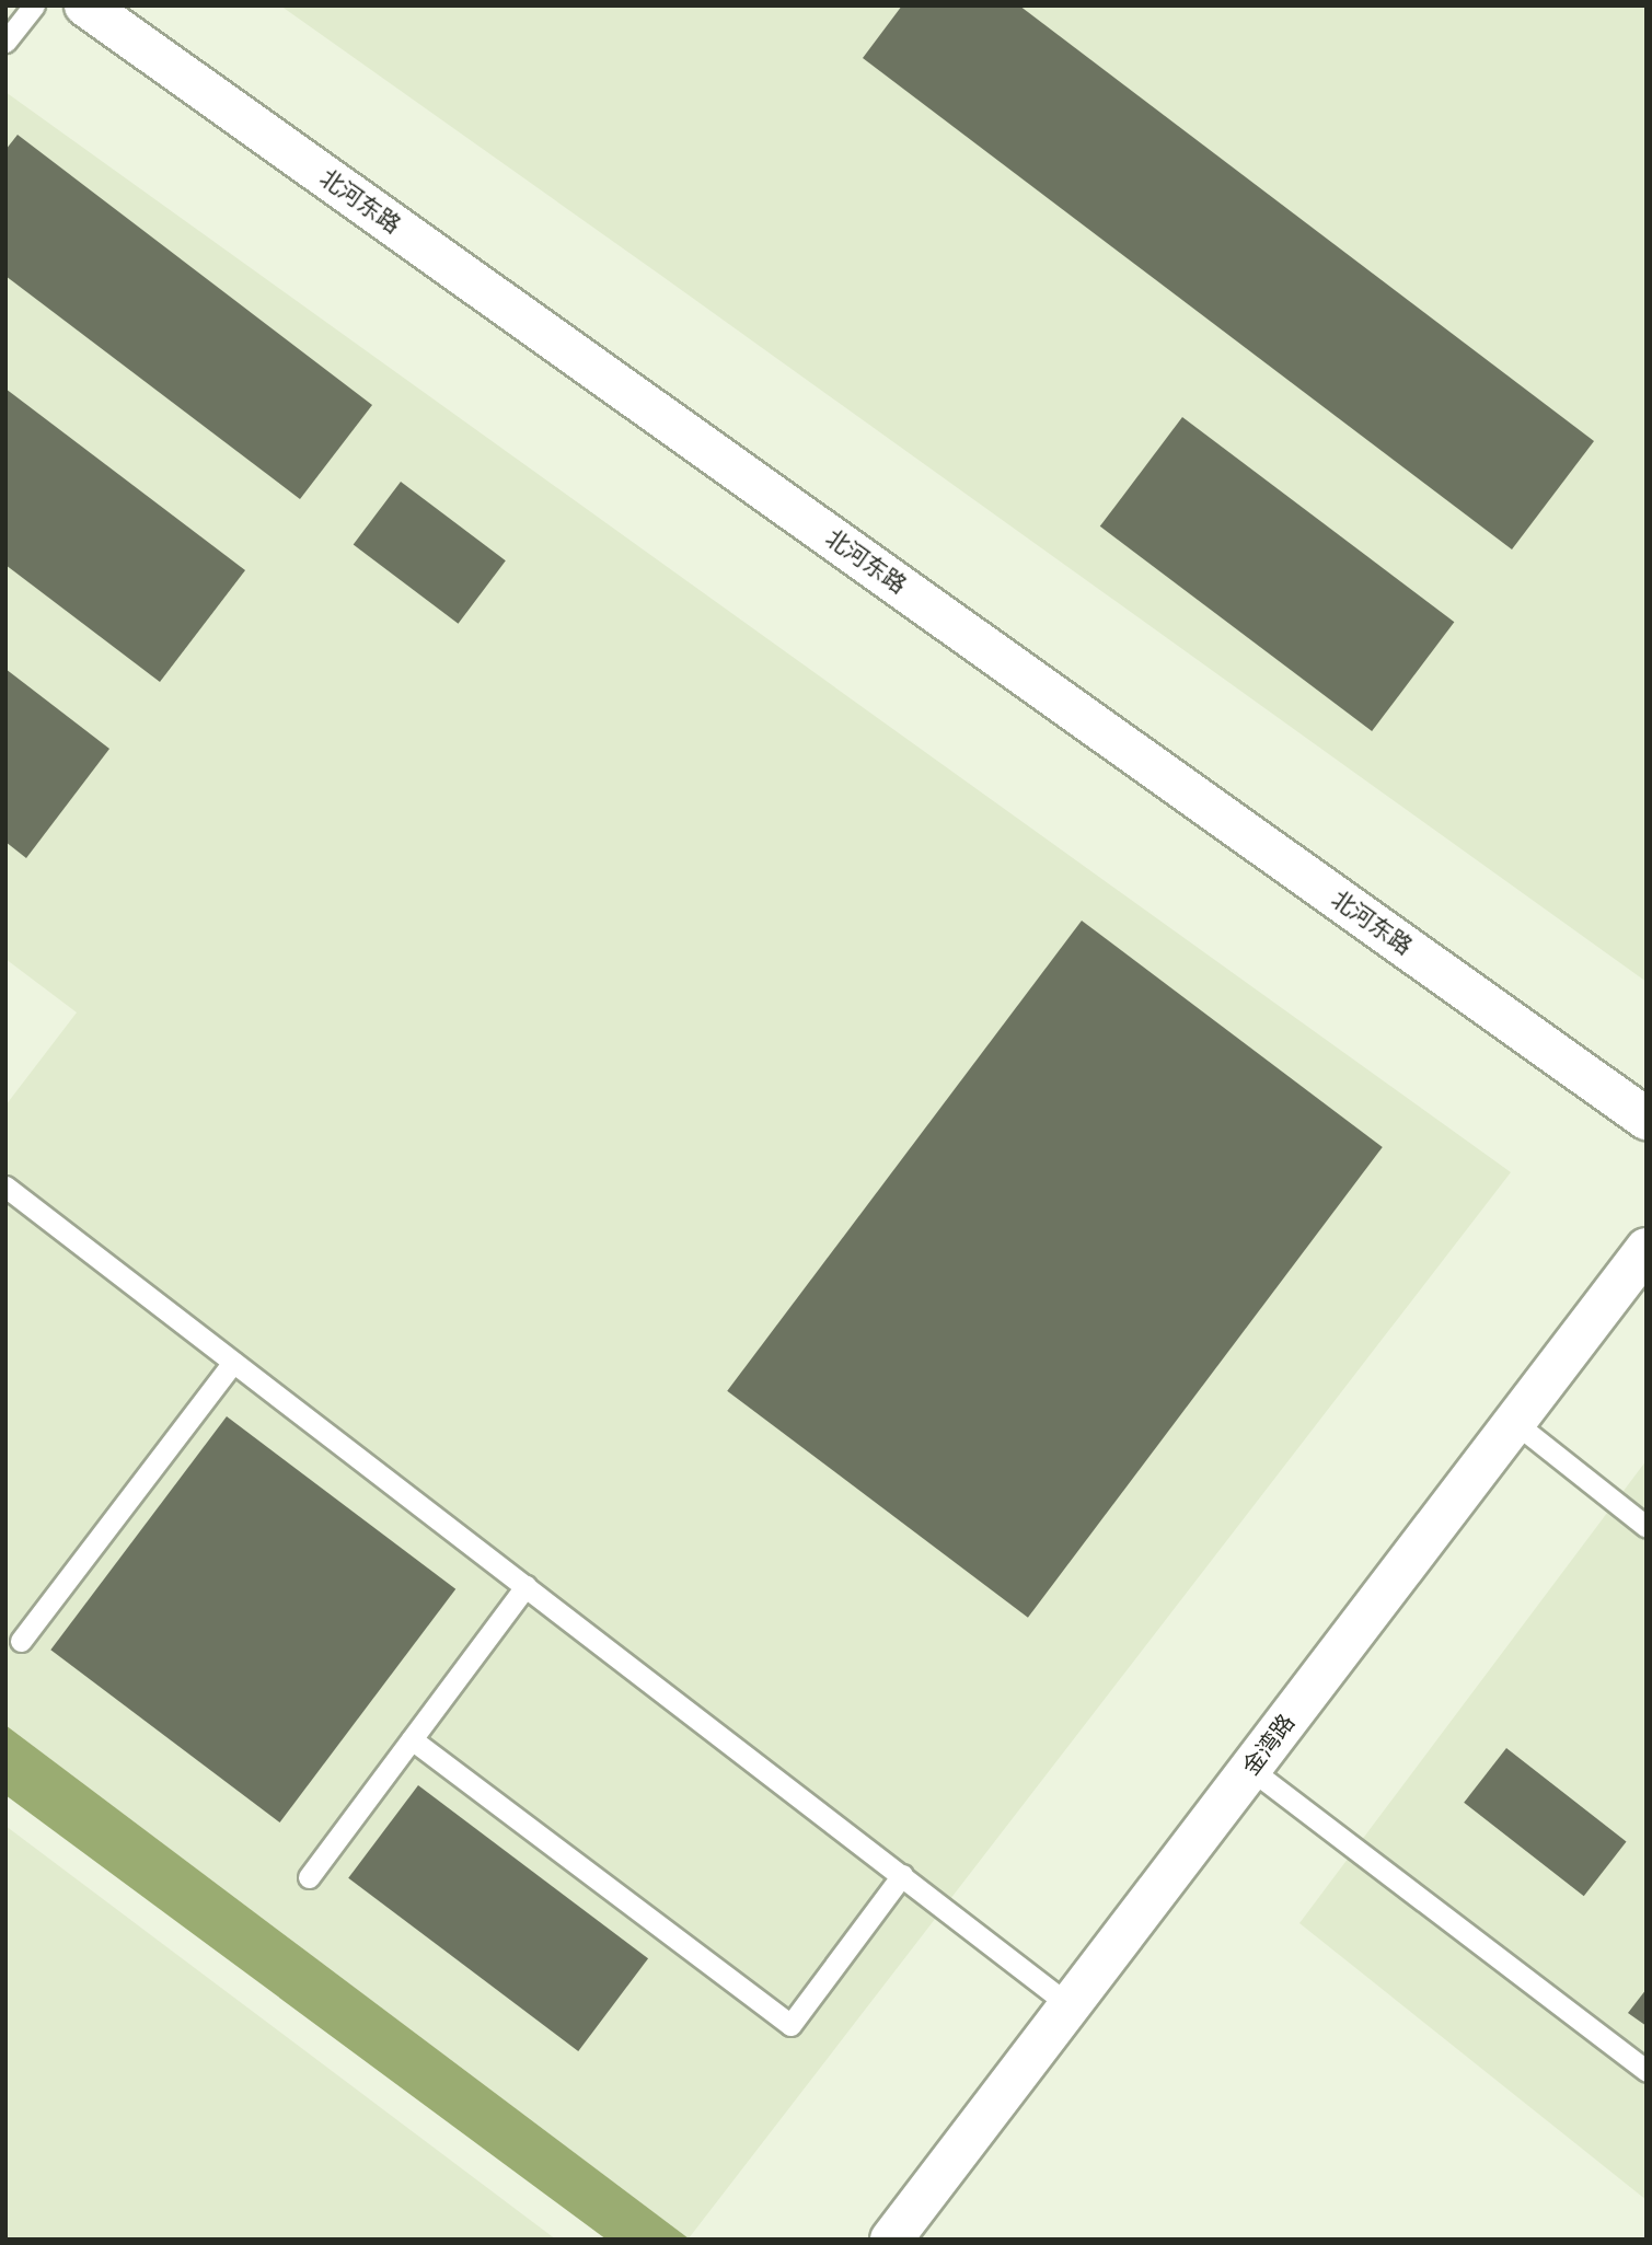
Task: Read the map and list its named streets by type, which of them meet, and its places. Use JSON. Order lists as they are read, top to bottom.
{
  "streets": {
    "street": ["北河东路", "金湾路"]
  }
}
